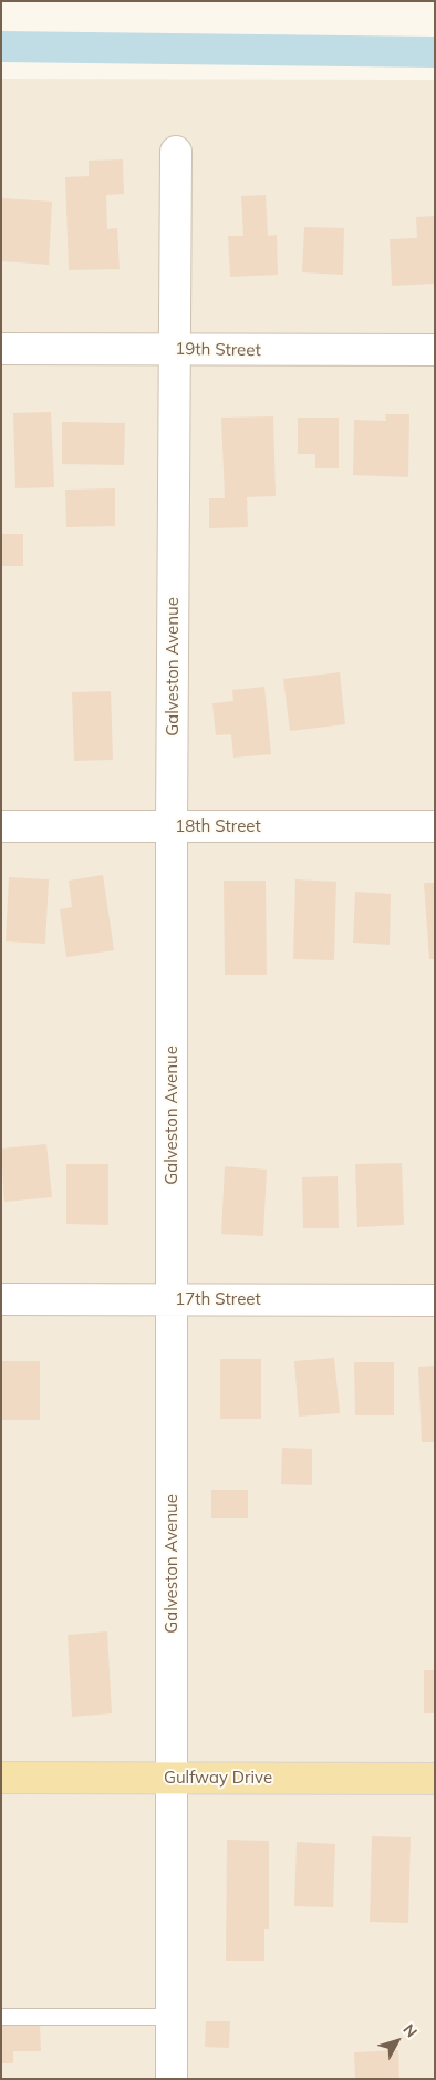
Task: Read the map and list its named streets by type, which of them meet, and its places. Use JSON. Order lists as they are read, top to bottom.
{
  "streets": {
    "main road": ["Gulfway Drive"],
    "street": [
      "19th Street",
      "Galveston Avenue",
      "18th Street",
      "17th Street"
    ]
  },
  "crossings": [
    ["19th Street", "Galveston Avenue"],
    ["Galveston Avenue", "18th Street"],
    ["Galveston Avenue", "17th Street"],
    ["Galveston Avenue", "Gulfway Drive"]
  ],
  "north": "top right"
}
